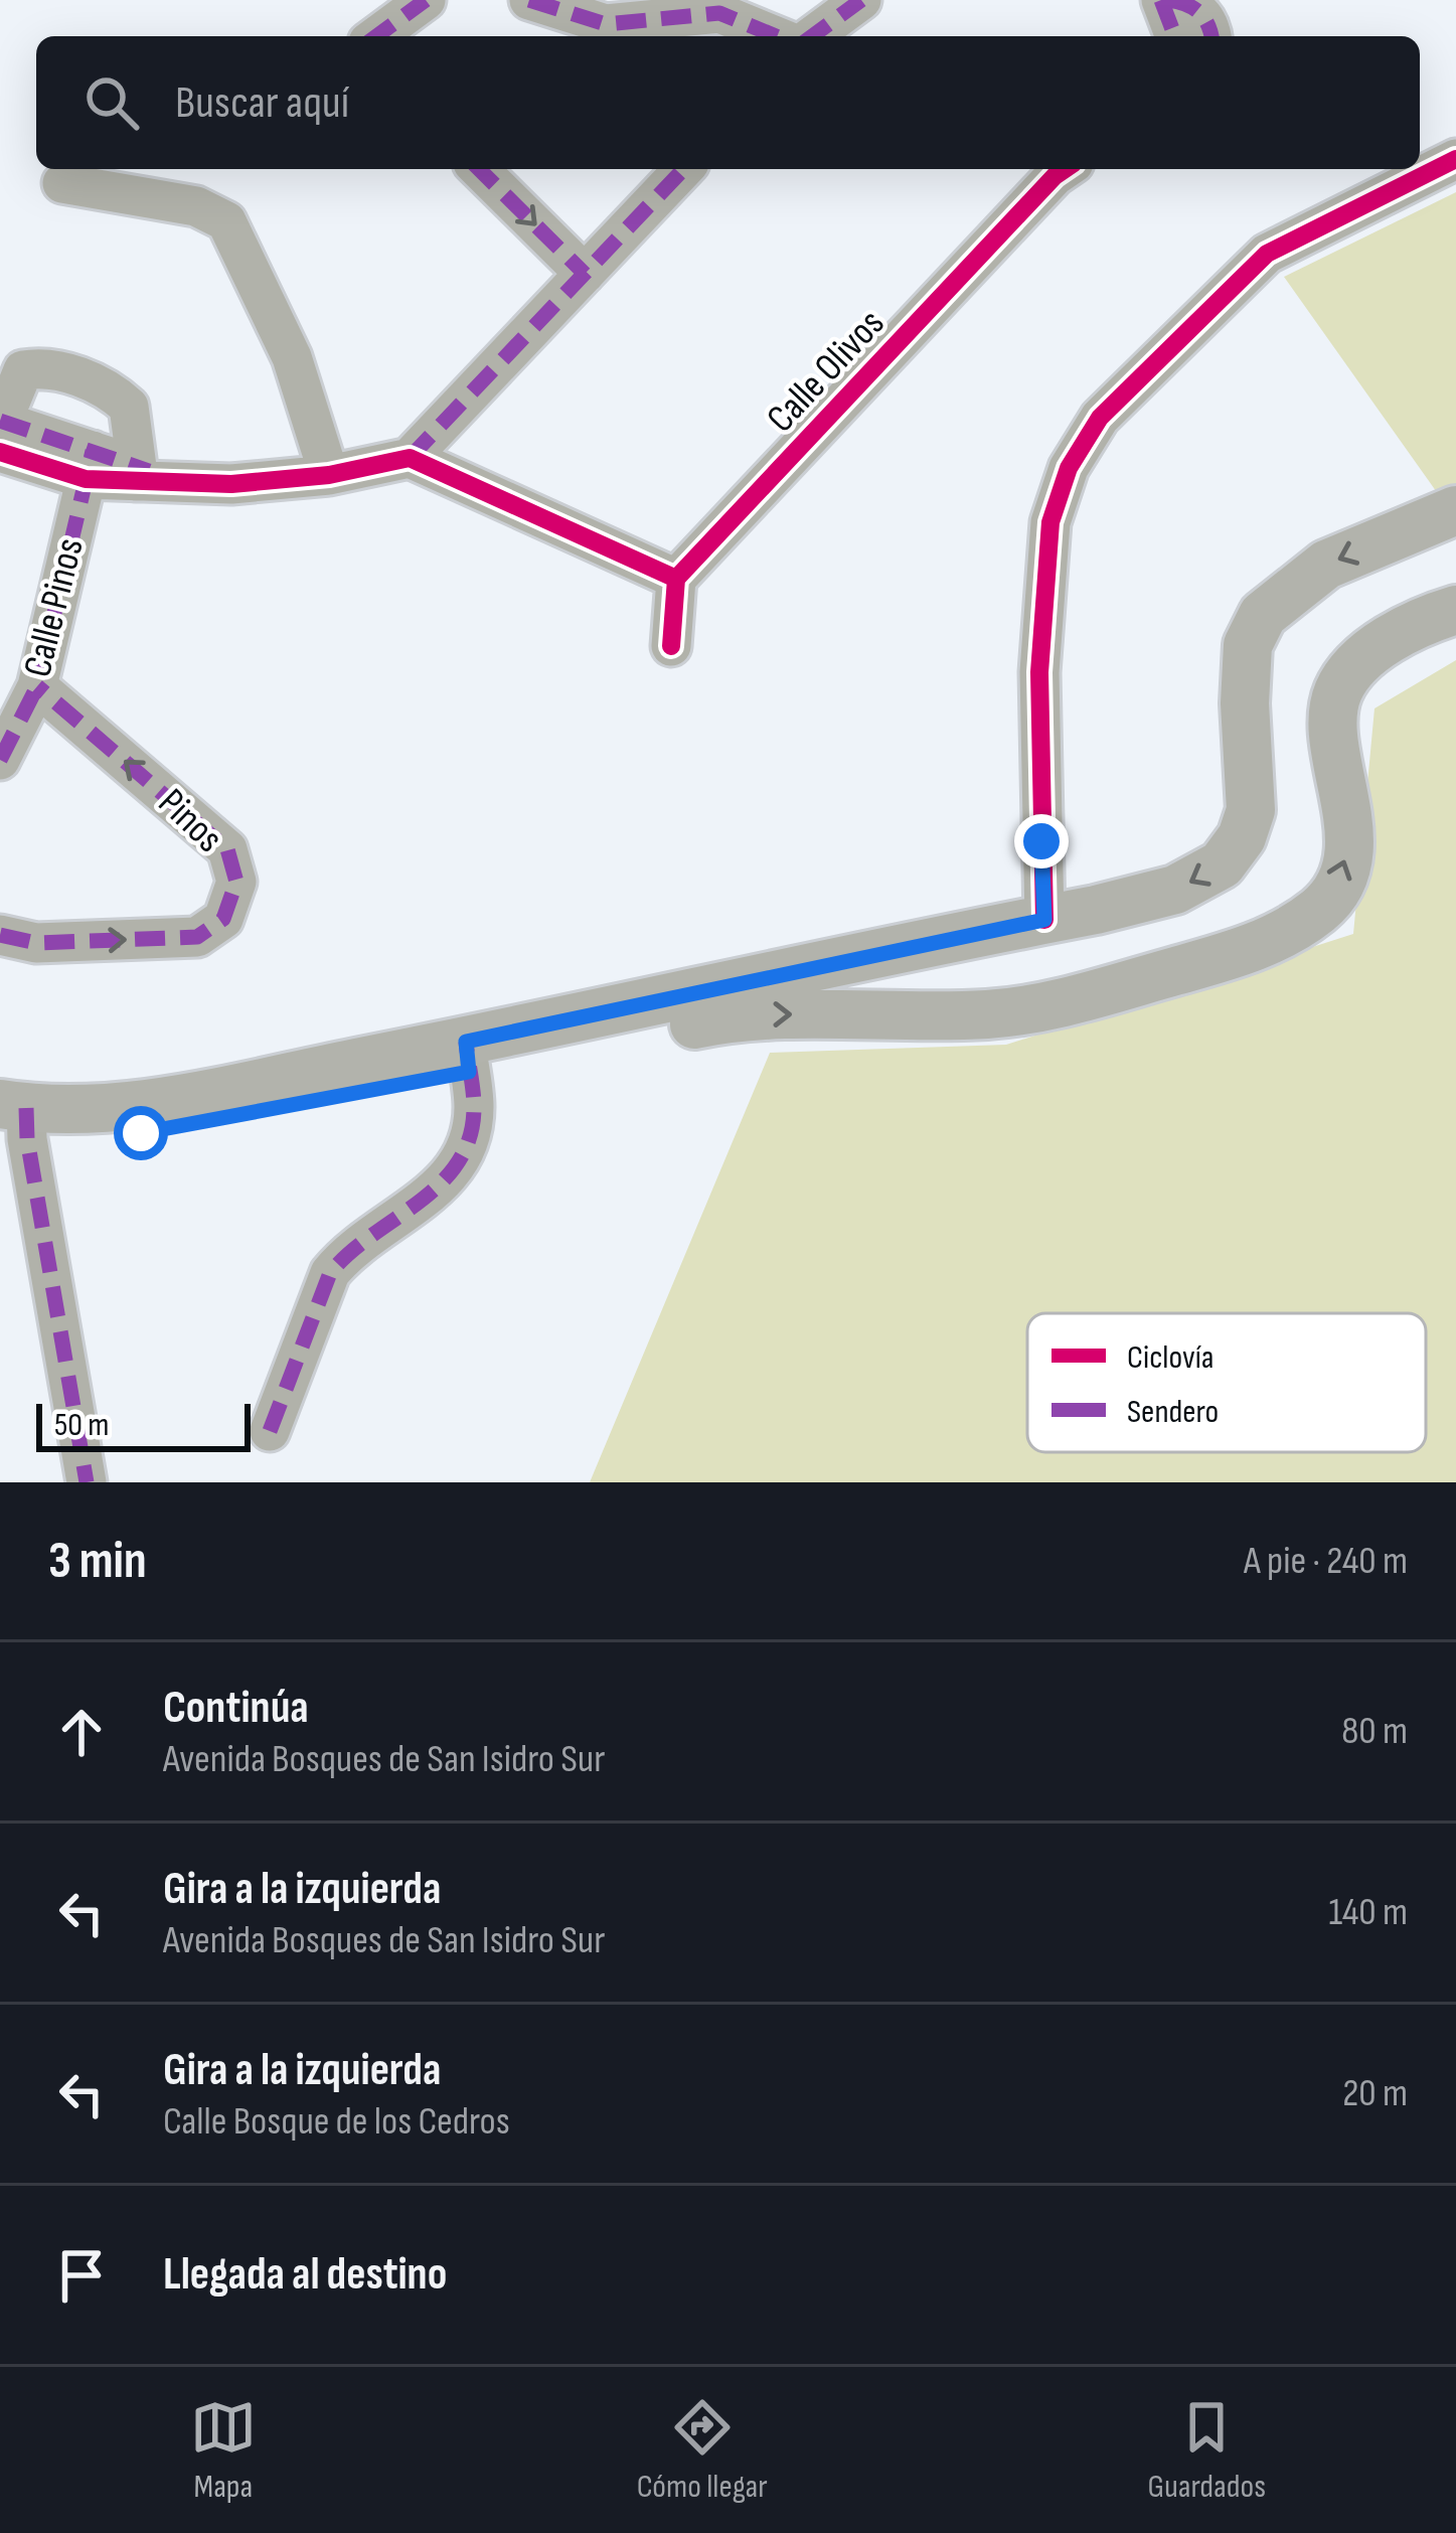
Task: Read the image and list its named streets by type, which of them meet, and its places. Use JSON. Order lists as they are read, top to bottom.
{
  "streets": {
    "street": ["Calle Olivos", "Calle Pinos", "Pinos"]
  },
  "crossings": [
    ["Calle Pinos", "Pinos"]
  ],
  "legend": ["Ciclovía", "Sendero"],
  "scale_bar": "50 m",
  "page": {
    "search": "Buscar aquí",
    "scale": "50 m",
    "heading": ["3 min", "A pie · 240 m"],
    "list": [
      ["Continúa", "Avenida Bosques de San Isidro Sur", "80 m"],
      ["Gira a la izquierda", "Avenida Bosques de San Isidro Sur", "140 m"],
      ["Gira a la izquierda", "Calle Bosque de los Cedros", "20 m"],
      "Llegada al destino"
    ],
    "nav": ["Mapa", "Cómo llegar", "Guardados"]
  }
}
